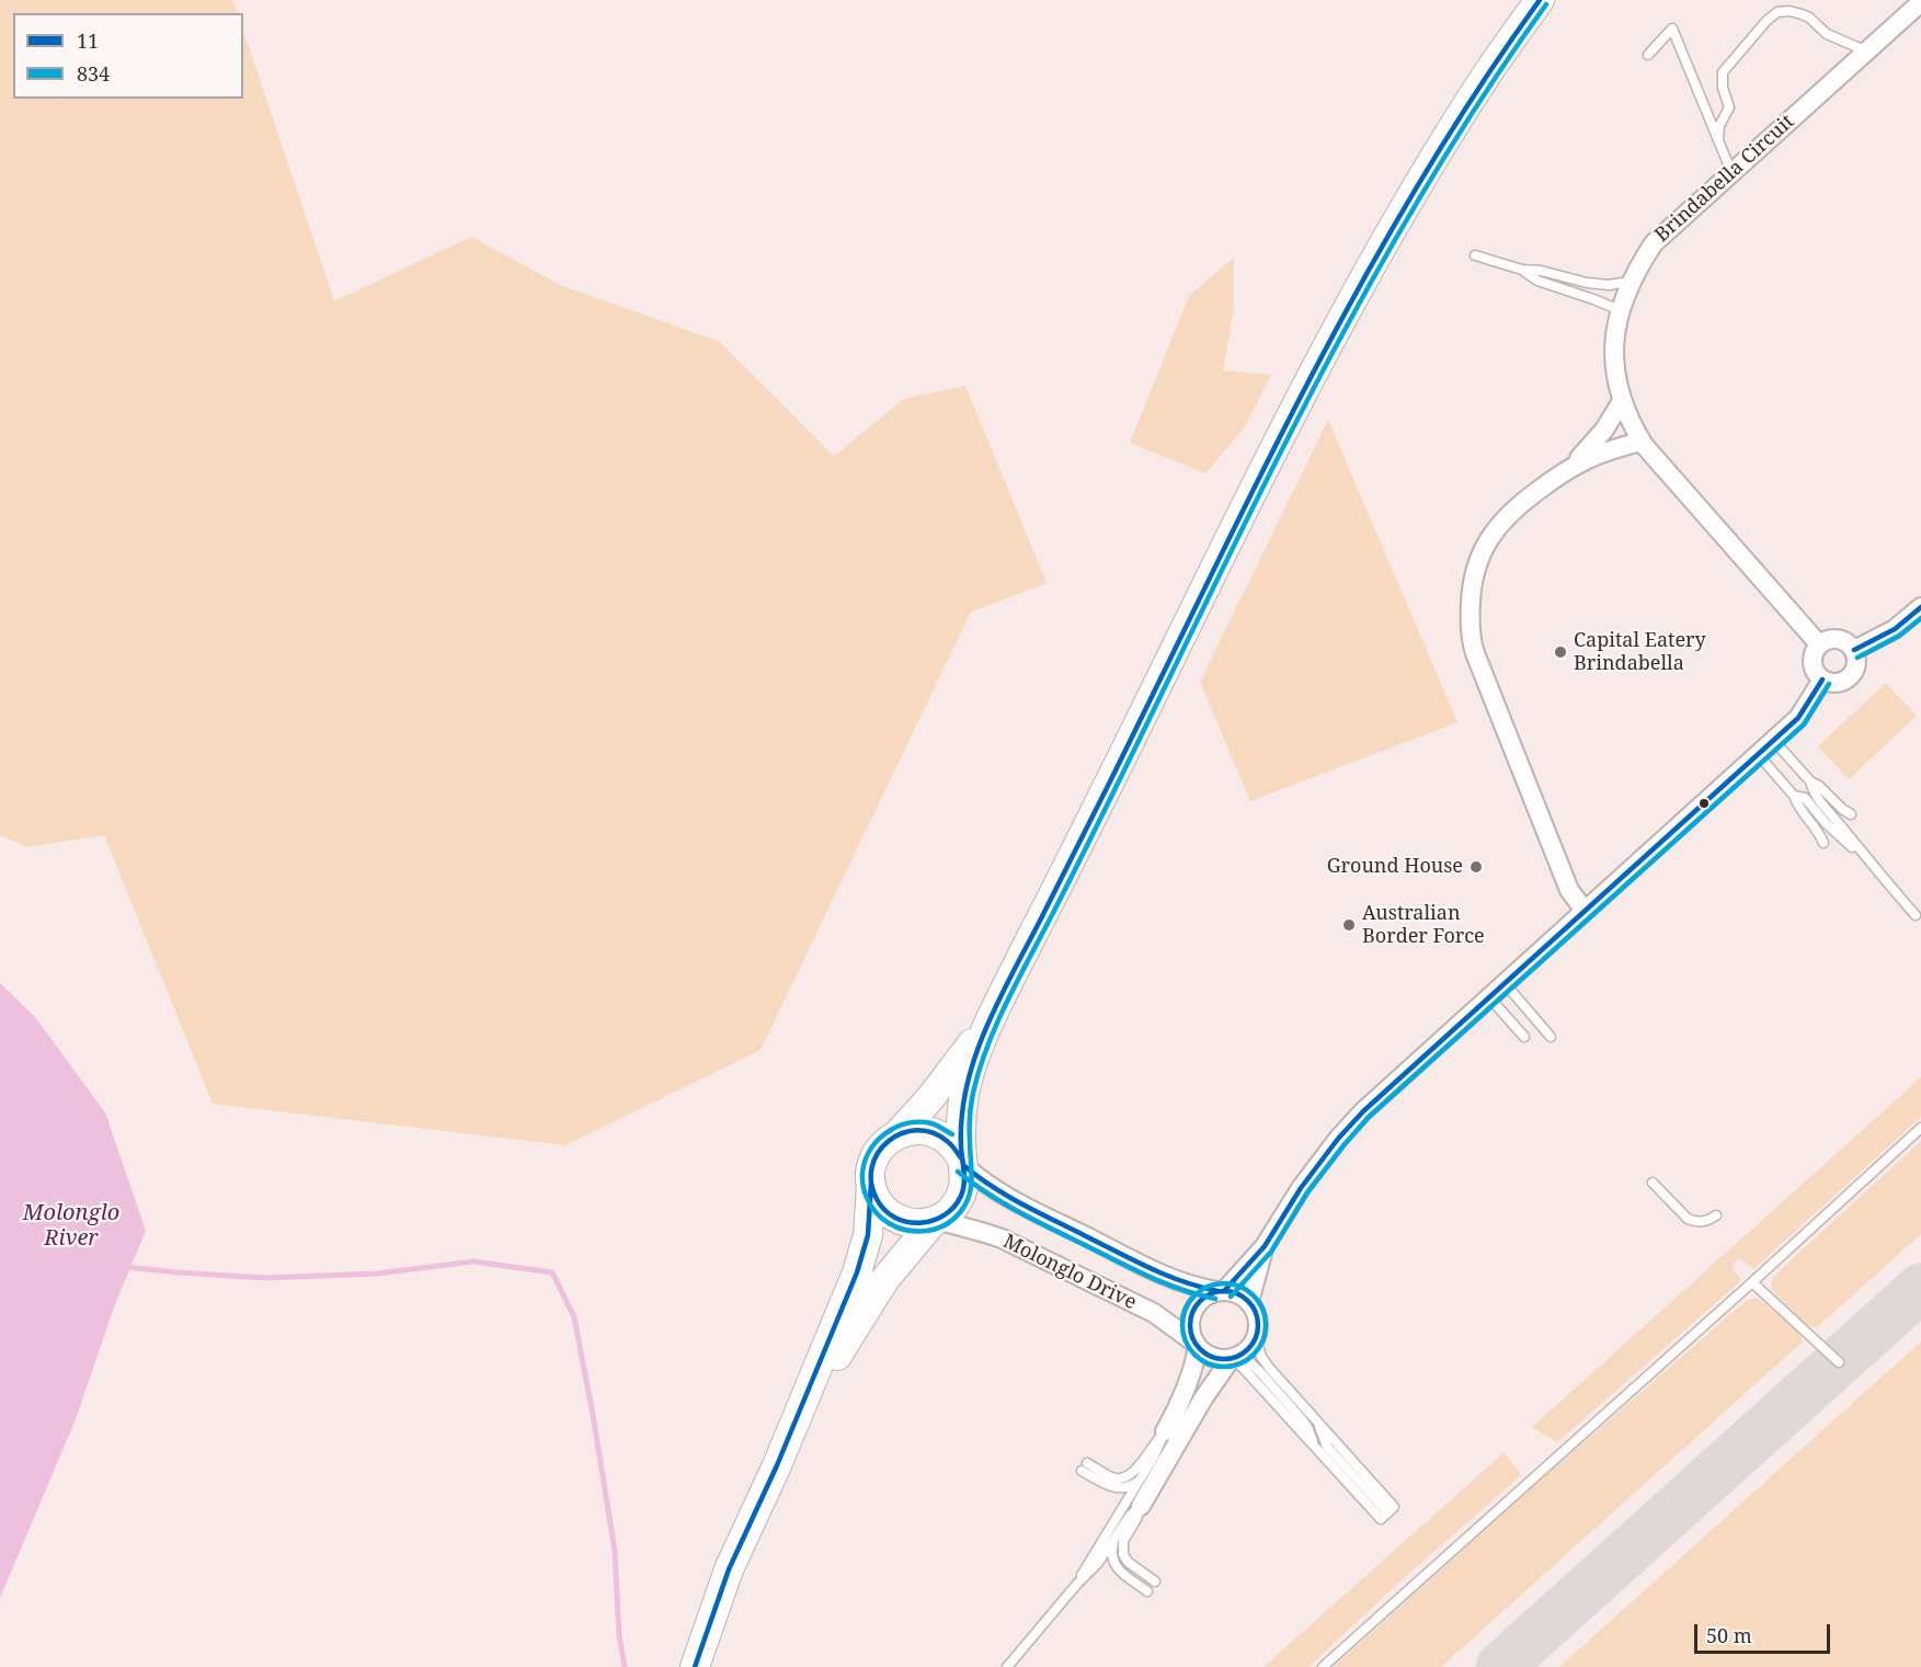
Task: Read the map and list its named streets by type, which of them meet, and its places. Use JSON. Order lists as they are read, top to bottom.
{
  "streets": {
    "street": ["Brindabella Circuit", "Molonglo Drive"]
  },
  "water": ["Molonglo River"],
  "places": ["Capital Eatery Brindabella", "Ground House", "Australian Border Force"],
  "lines": ["transit line 11", "transit line 834"],
  "legend": ["11", "834"],
  "scale_bar": "50 m"
}
